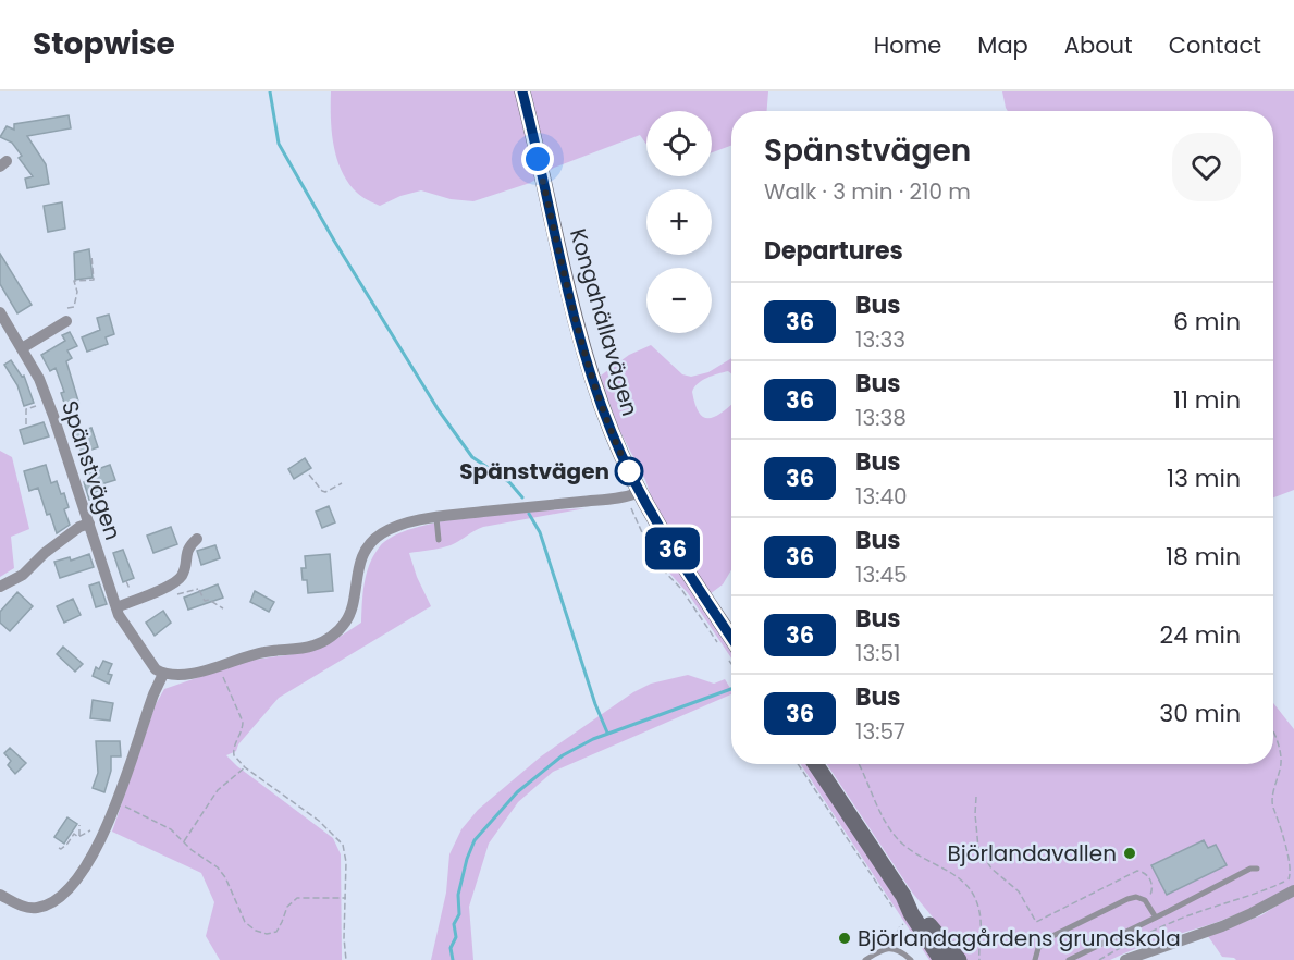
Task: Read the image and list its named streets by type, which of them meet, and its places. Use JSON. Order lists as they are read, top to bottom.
{
  "streets": {
    "street": ["Kongahällavägen", "Spänstvägen"]
  },
  "places": ["Spänstvägen", "Björlandavallen", "Björlandagårdens grundskola"],
  "lines": ["bus line 36"],
  "page": {
    "header": "Stopwise",
    "nav": [
      "Home",
      "Map",
      "About",
      "Contact"
    ],
    "on_map": "36",
    "map_buttons": ["+", "−"],
    "heading": [
      ["Spänstvägen", "Walk · 3 min · 210 m"],
      "Departures"
    ],
    "list": [
      {
        "mark": "36",
        "name": "Bus",
        "note": "13:33",
        "value": "6 min"
      },
      {
        "mark": "36",
        "name": "Bus",
        "note": "13:38",
        "value": "11 min"
      },
      {
        "mark": "36",
        "name": "Bus",
        "note": "13:40",
        "value": "13 min"
      },
      {
        "mark": "36",
        "name": "Bus",
        "note": "13:45",
        "value": "18 min"
      },
      {
        "mark": "36",
        "name": "Bus",
        "note": "13:51",
        "value": "24 min"
      },
      {
        "mark": "36",
        "name": "Bus",
        "note": "13:57",
        "value": "30 min"
      }
    ]
  }
}
